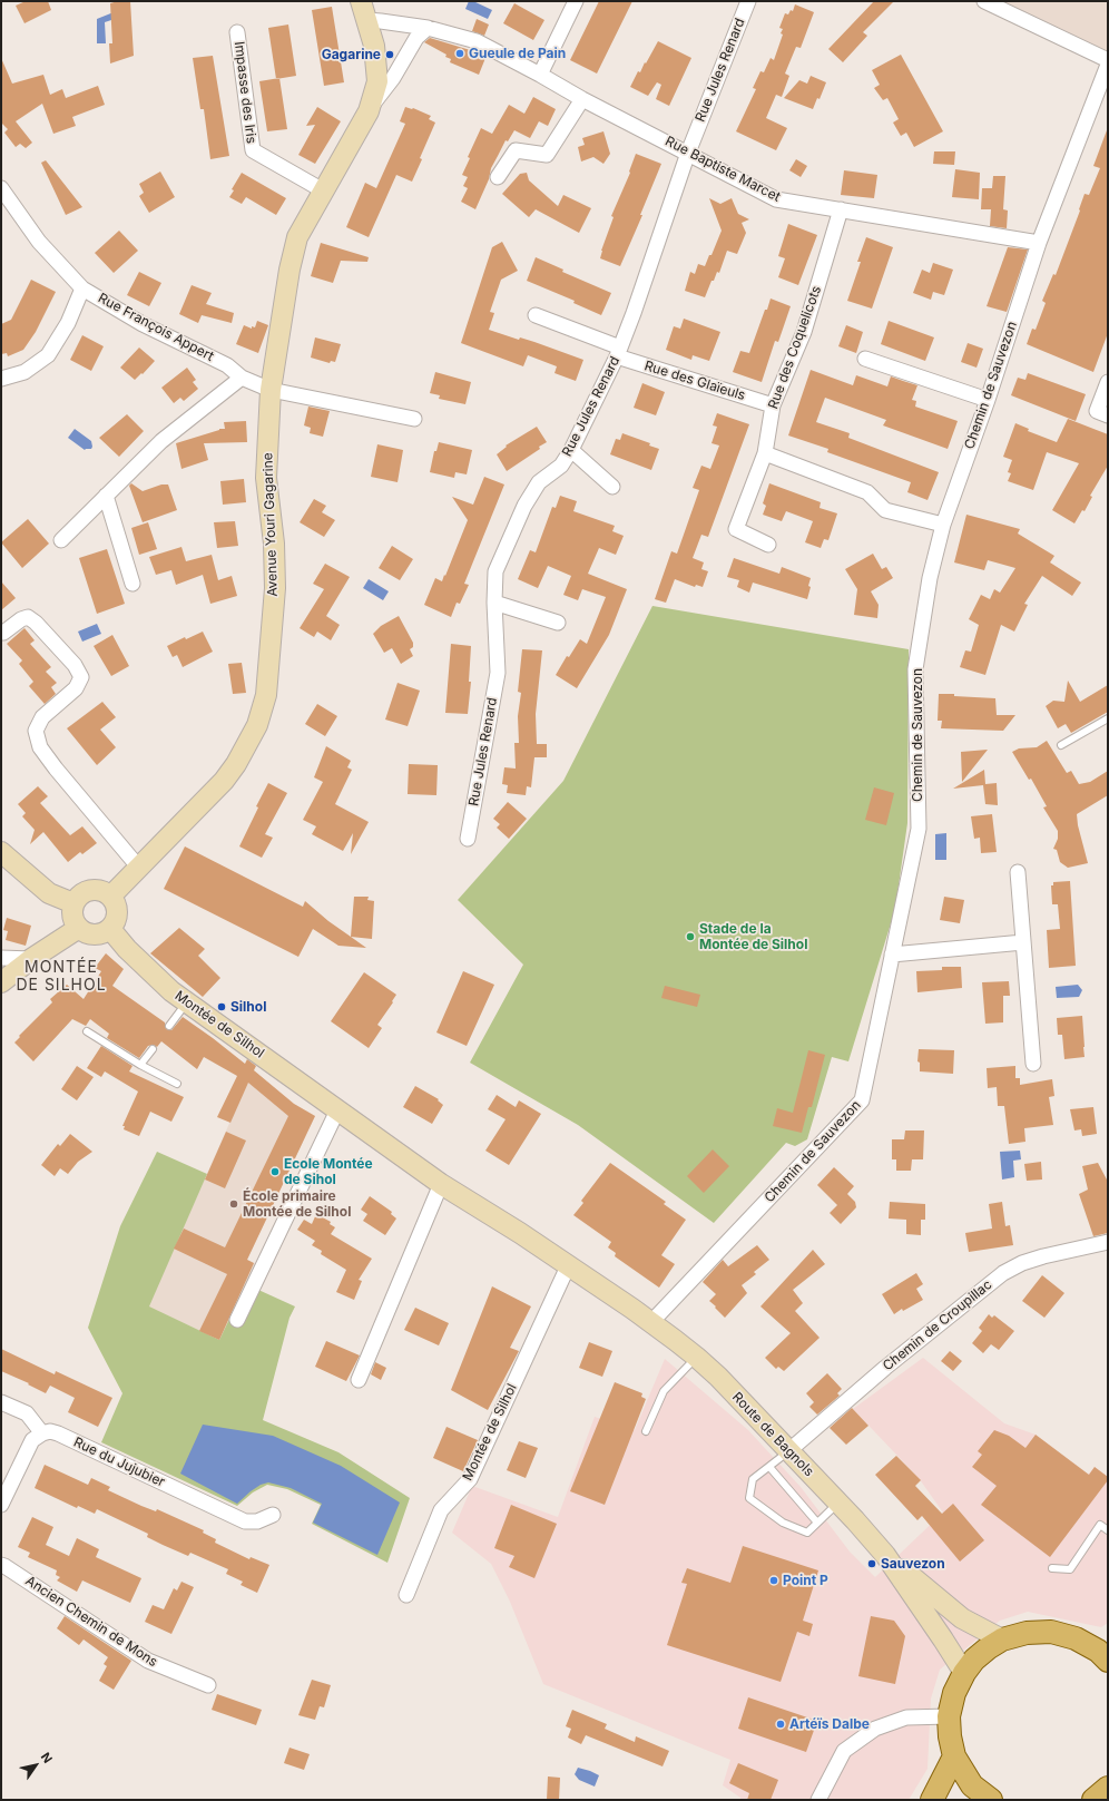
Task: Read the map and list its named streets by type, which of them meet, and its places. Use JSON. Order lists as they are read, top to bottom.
{
  "streets": {
    "main road": ["Avenue Youri Gagarine", "Montée de Silhol", "Route de Bagnols"],
    "street": [
      "Rue Jules Renard",
      "Impasse des Iris",
      "Rue Baptiste Marcet",
      "Rue François Appert",
      "Rue des Coquelicots",
      "Rue des Glaïeuls",
      "Chemin de Sauvezon",
      "Chemin de Croupillac",
      "Rue du Jujubier",
      "Ancien Chemin de Mons"
    ]
  },
  "crossings": [
    ["Rue Jules Renard", "Rue Baptiste Marcet"],
    ["Rue Jules Renard", "Rue des Glaïeuls"],
    ["Impasse des Iris", "Avenue Youri Gagarine"],
    ["Rue Baptiste Marcet", "Rue des Coquelicots"],
    ["Rue Baptiste Marcet", "Chemin de Sauvezon"],
    ["Rue Baptiste Marcet", "Avenue Youri Gagarine"],
    ["Rue François Appert", "Avenue Youri Gagarine"],
    ["Rue des Coquelicots", "Rue des Glaïeuls"],
    ["Chemin de Sauvezon", "Montée de Silhol"],
    ["Chemin de Sauvezon", "Route de Bagnols"],
    ["Avenue Youri Gagarine", "Montée de Silhol"],
    ["Montée de Silhol", "Route de Bagnols"],
    ["Chemin de Croupillac", "Route de Bagnols"]
  ],
  "districts": ["MONTÉE DE SILHOL"],
  "places": [
    "Gueule de Pain",
    "Gagarine",
    "Stade de la Montée de Silhol",
    "Silhol",
    "Ecole Montée de Sihol",
    "École primaire Montée de Silhol",
    "Sauvezon",
    "Point P",
    "Artéïs Dalbe"
  ],
  "north": "top right"
}
